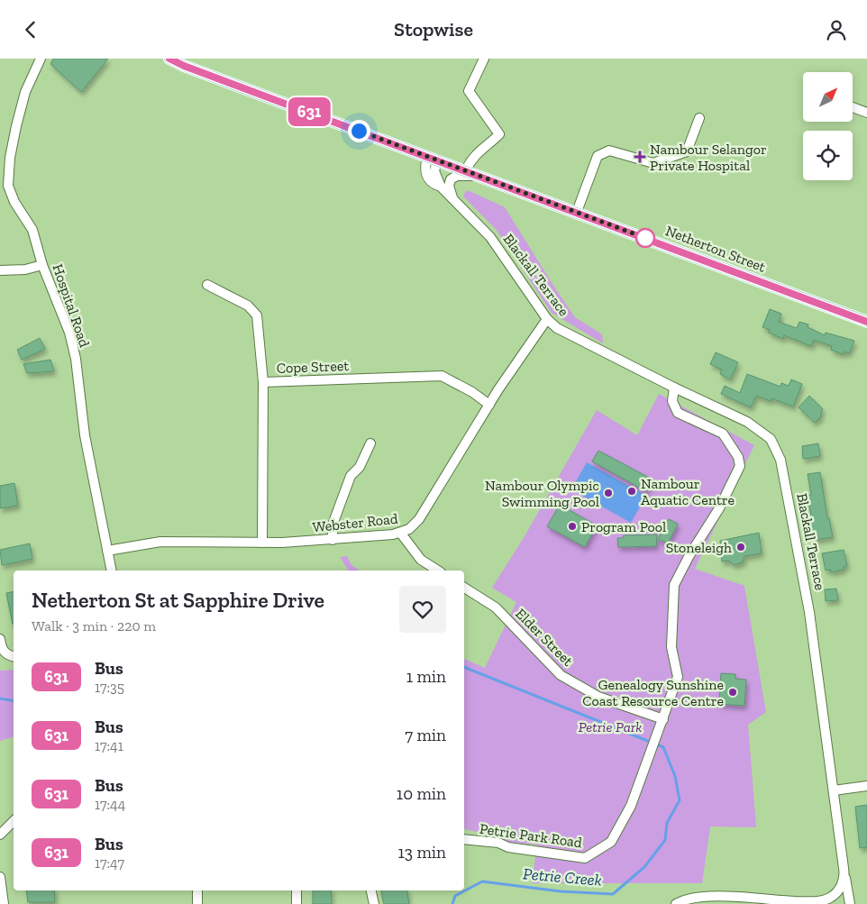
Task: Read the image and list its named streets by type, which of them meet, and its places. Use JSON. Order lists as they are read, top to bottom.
{
  "streets": {
    "main road": ["Netherton Street"],
    "street": [
      "Blackall Terrace",
      "Hospital Road",
      "Cope Street",
      "Webster Road",
      "Elder Street",
      "Petrie Park Road"
    ]
  },
  "crossings": [
    ["Netherton Street", "Blackall Terrace"],
    ["Blackall Terrace", "Webster Road"],
    ["Blackall Terrace", "Petrie Park Road"],
    ["Hospital Road", "Webster Road"],
    ["Cope Street", "Webster Road"],
    ["Elder Street", "Petrie Park Road"]
  ],
  "water": ["Petrie Creek"],
  "parks": ["Petrie Park"],
  "places": {
    "health": ["Nambour Selangor Private Hospital"],
    "other": [
      "Nambour Aquatic Centre",
      "Nambour Olympic Swimming Pool",
      "Program Pool",
      "Stoneleigh",
      "Genealogy Sunshine Coast Resource Centre"
    ]
  },
  "lines": ["bus line 631"],
  "north": "top right",
  "page": {
    "header": "Stopwise",
    "on_map": "631",
    "heading": ["Netherton St at Sapphire Drive", "Walk · 3 min · 220 m"],
    "list": [
      {
        "mark": "631",
        "name": "Bus",
        "note": "17:35",
        "value": "1 min"
      },
      {
        "mark": "631",
        "name": "Bus",
        "note": "17:41",
        "value": "7 min"
      },
      {
        "mark": "631",
        "name": "Bus",
        "note": "17:44",
        "value": "10 min"
      },
      {
        "mark": "631",
        "name": "Bus",
        "note": "17:47",
        "value": "13 min"
      }
    ]
  }
}
